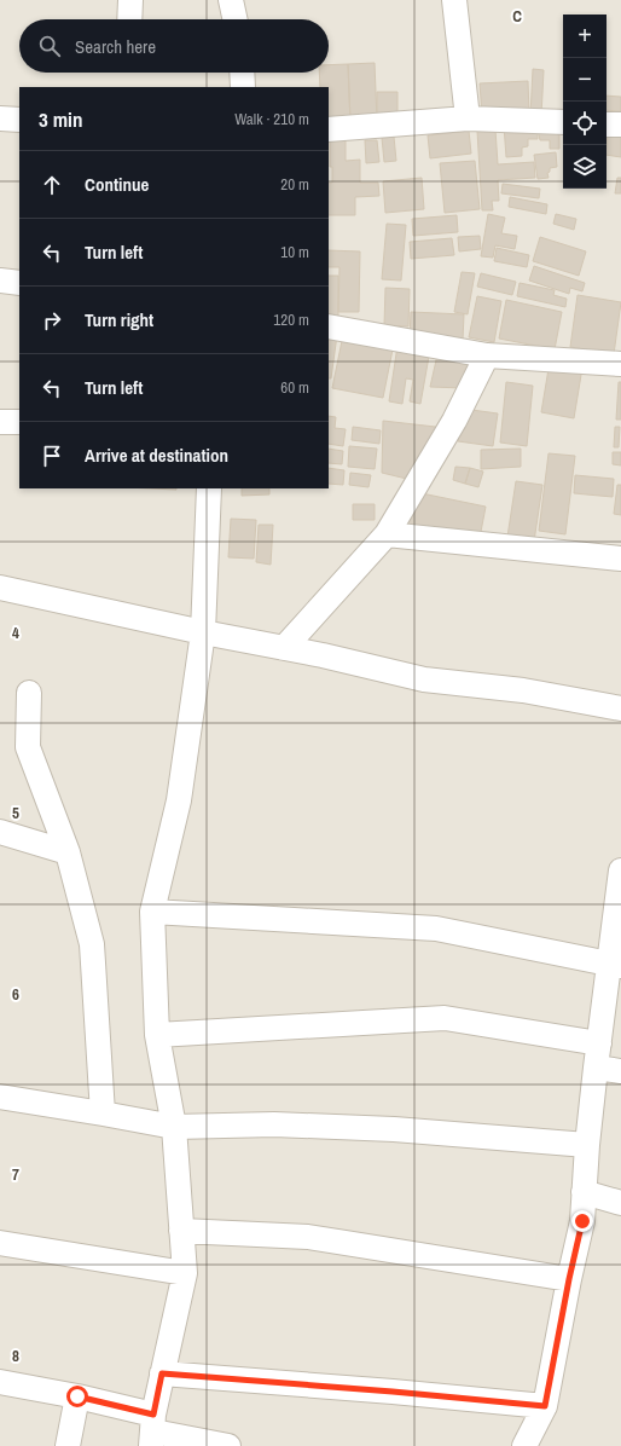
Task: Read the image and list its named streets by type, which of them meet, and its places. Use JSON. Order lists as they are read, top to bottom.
{
  "page": {
    "map_buttons": ["+", "−"],
    "search": "Search here",
    "heading": ["3 min", "Walk · 210 m"],
    "list": [
      ["Continue", "20 m"],
      ["Turn left", "10 m"],
      ["Turn right", "120 m"],
      ["Turn left", "60 m"],
      "Arrive at destination"
    ]
  },
  "grid": {
    "columns": ["C"],
    "rows": [
      "4",
      "5",
      "6",
      "7",
      "8"
    ]
  }
}
